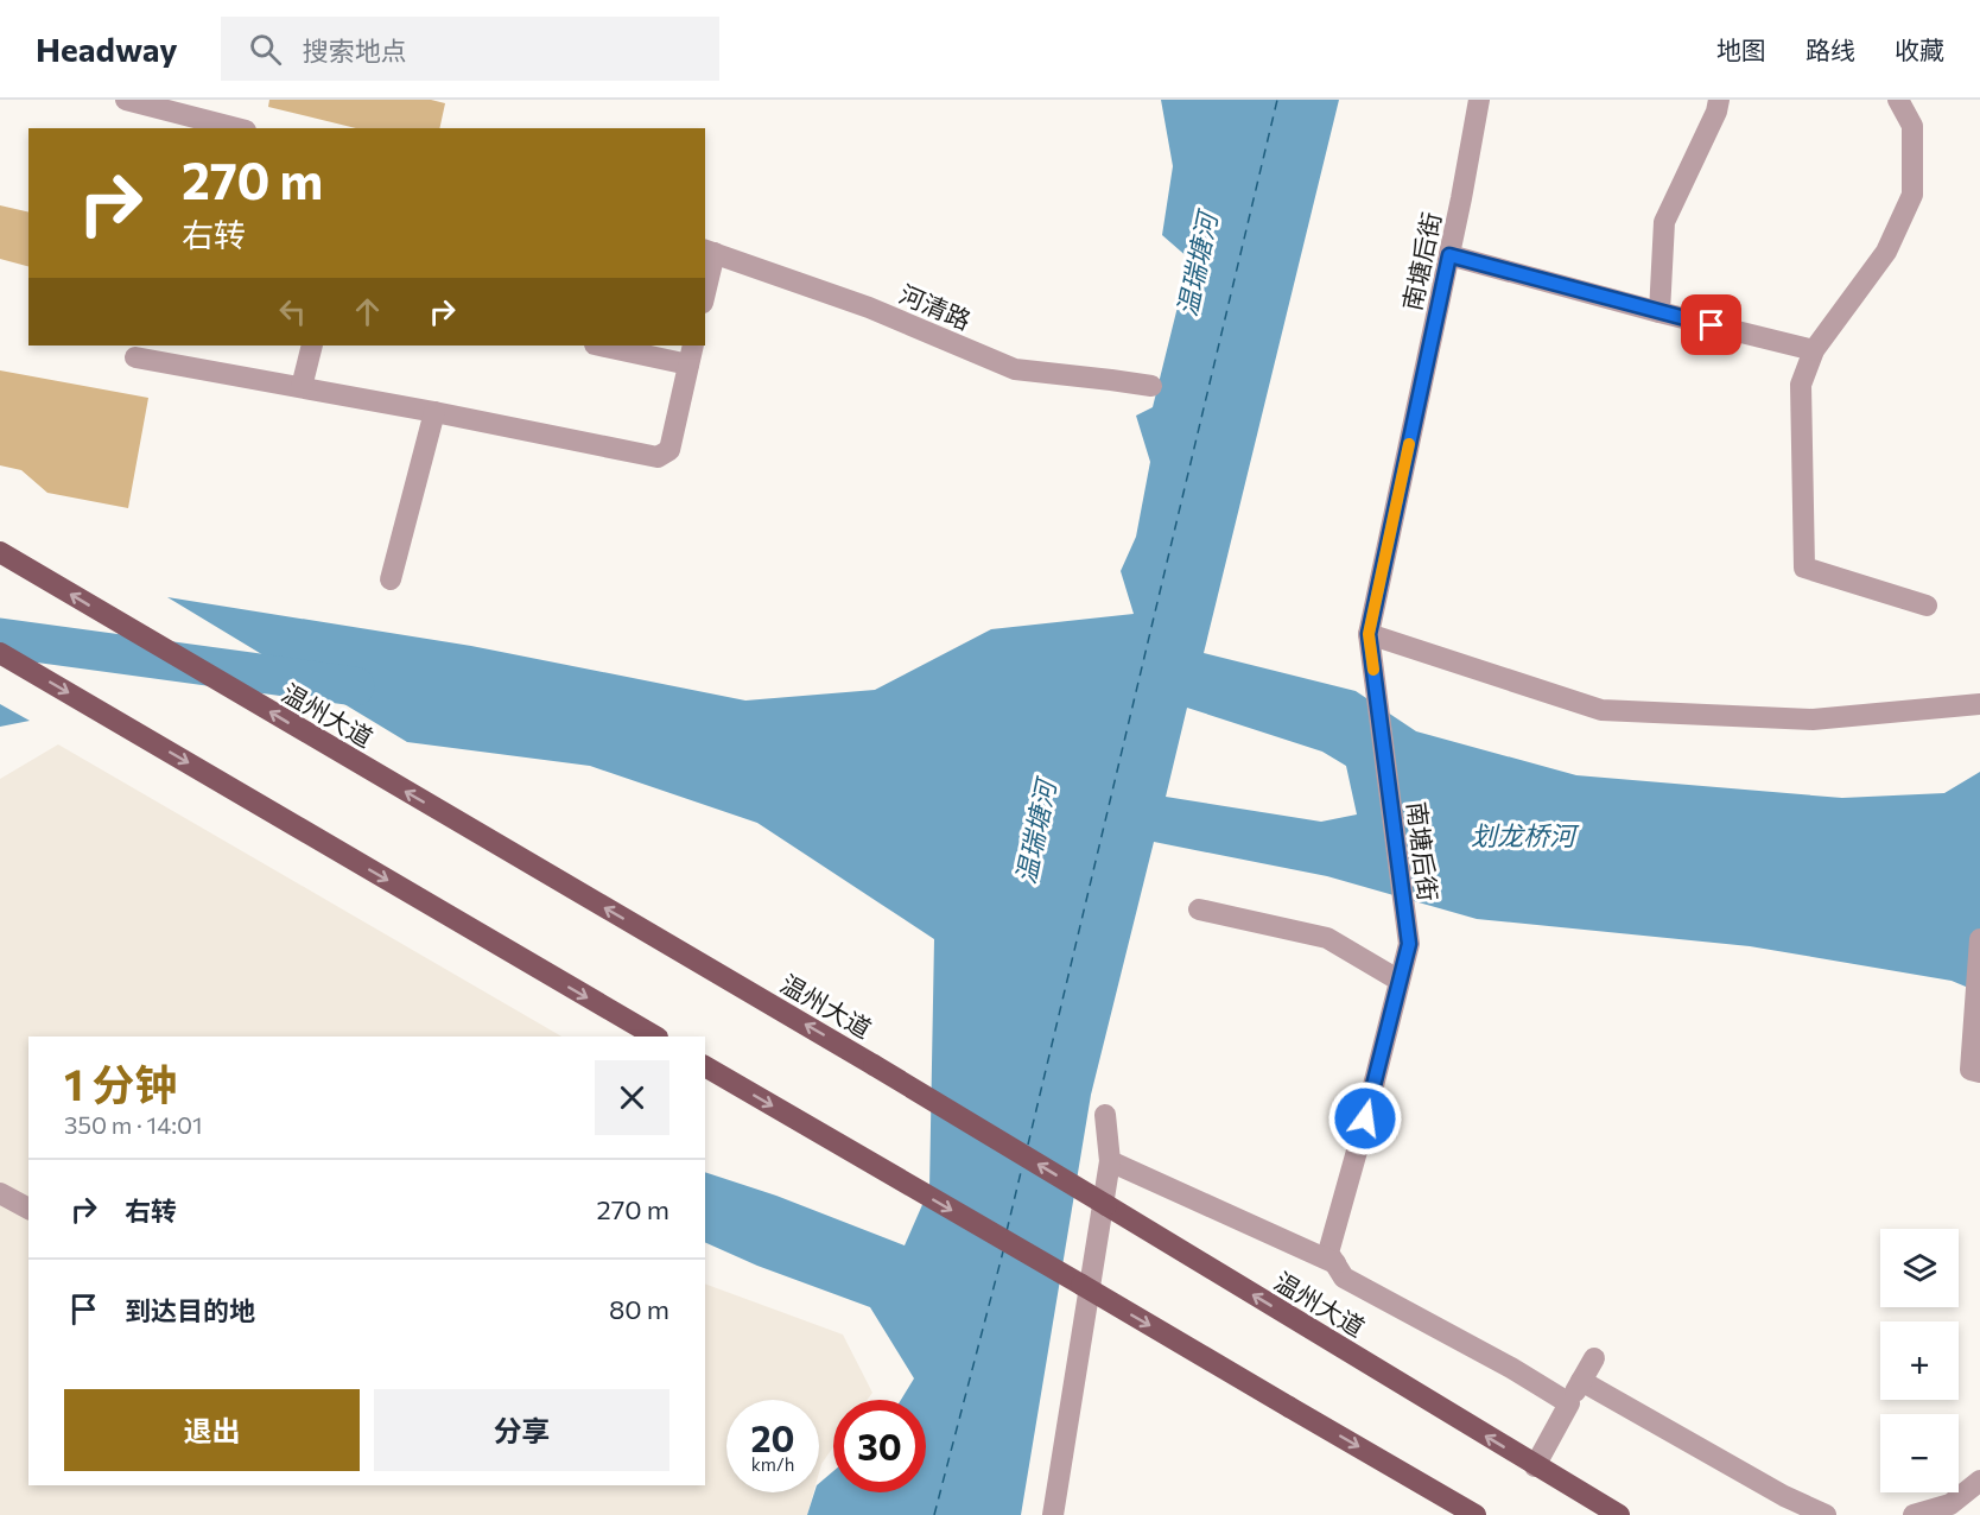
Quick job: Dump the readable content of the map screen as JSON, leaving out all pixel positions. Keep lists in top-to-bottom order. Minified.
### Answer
{"streets":{"main road":["温州大道"],"street":["南塘后街","河清路"]},"water":["温瑞塘河","划龙桥河"],"page":{"header":"Headway","search":"搜索地点","nav":["地图","路线","收藏"],"turn":["270 m","右转"],"heading":["1 分钟","350 m · 14:01"],"list":[{"name":"右转","value":"270 m"},{"name":"到达目的地","value":"80 m"}],"map_buttons":["+","−"],"buttons":["退出","分享"],"speed":"20 km/h","limit":"30"}}
